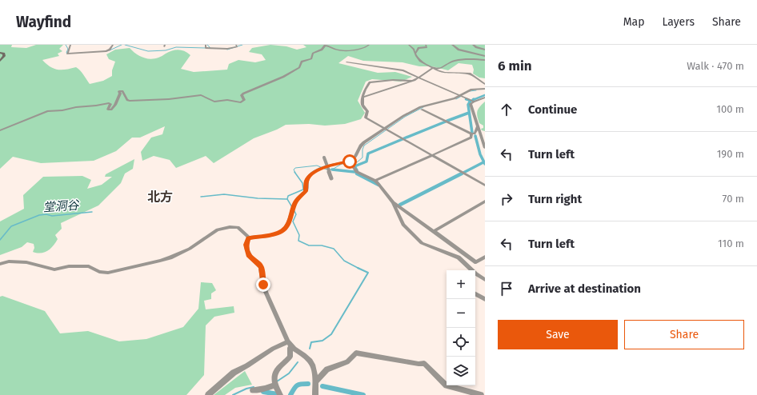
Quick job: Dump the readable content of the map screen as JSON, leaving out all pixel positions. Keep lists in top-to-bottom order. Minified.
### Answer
{"districts":["北方"],"water":["堂洞谷"],"page":{"header":"Wayfind","nav":["Map","Layers","Share"],"heading":["6 min","Walk · 470 m"],"list":[["Continue","100 m"],["Turn left","190 m"],["Turn right","70 m"],["Turn left","110 m"],"Arrive at destination"],"map_buttons":["+","−"],"buttons":["Save","Share"]}}
